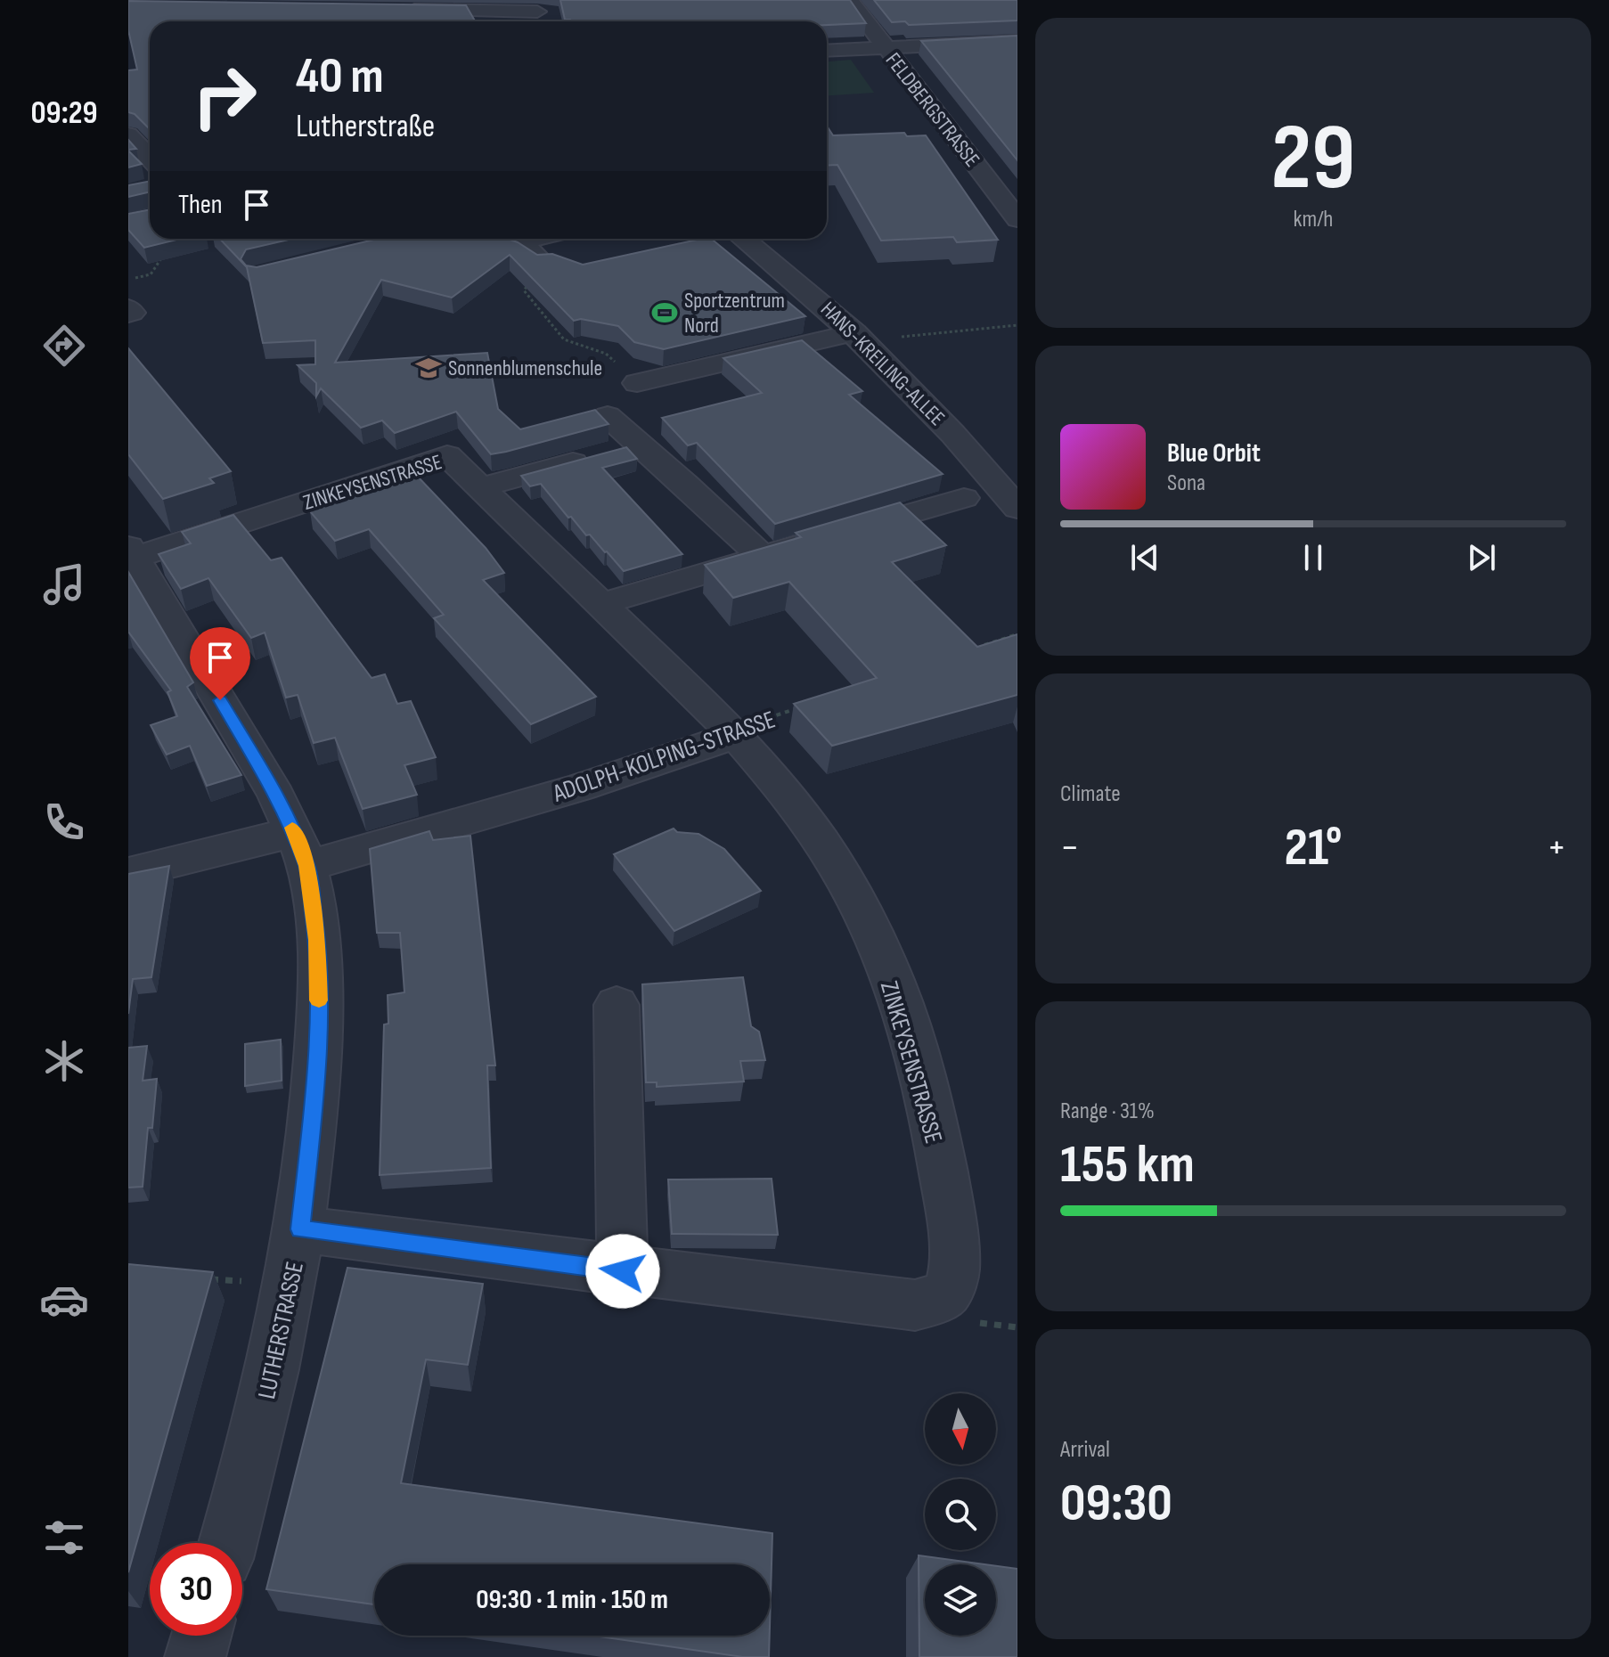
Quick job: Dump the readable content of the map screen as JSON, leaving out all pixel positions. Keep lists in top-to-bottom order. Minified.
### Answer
{"streets":{"street":["FELDBERGSTRASSE","HANS-KREILING-ALLEE","ZINKEYSENSTRASSE","ADOLPH-KOLPING-STRASSE","LUTHERSTRASSE"]},"crossings":[["ZINKEYSENSTRASSE","ADOLPH-KOLPING-STRASSE"],["ZINKEYSENSTRASSE","LUTHERSTRASSE"],["ADOLPH-KOLPING-STRASSE","LUTHERSTRASSE"]],"places":{"sports":["Sportzentrum Nord"],"school or university":["Sonnenblumenschule"]},"north":"bottom","page":{"tabs":"09:29","tile":[["29","km/h"],"Climate",["Range · 31%","155 km"],["Arrival","09:30"]],"turn":["40 m","Lutherstraße"],"then":"Then","song":["Blue Orbit","Sona"],"heat":["−","21°","+"],"limit":"30","trip":"09:30 · 1 min · 150 m"}}
